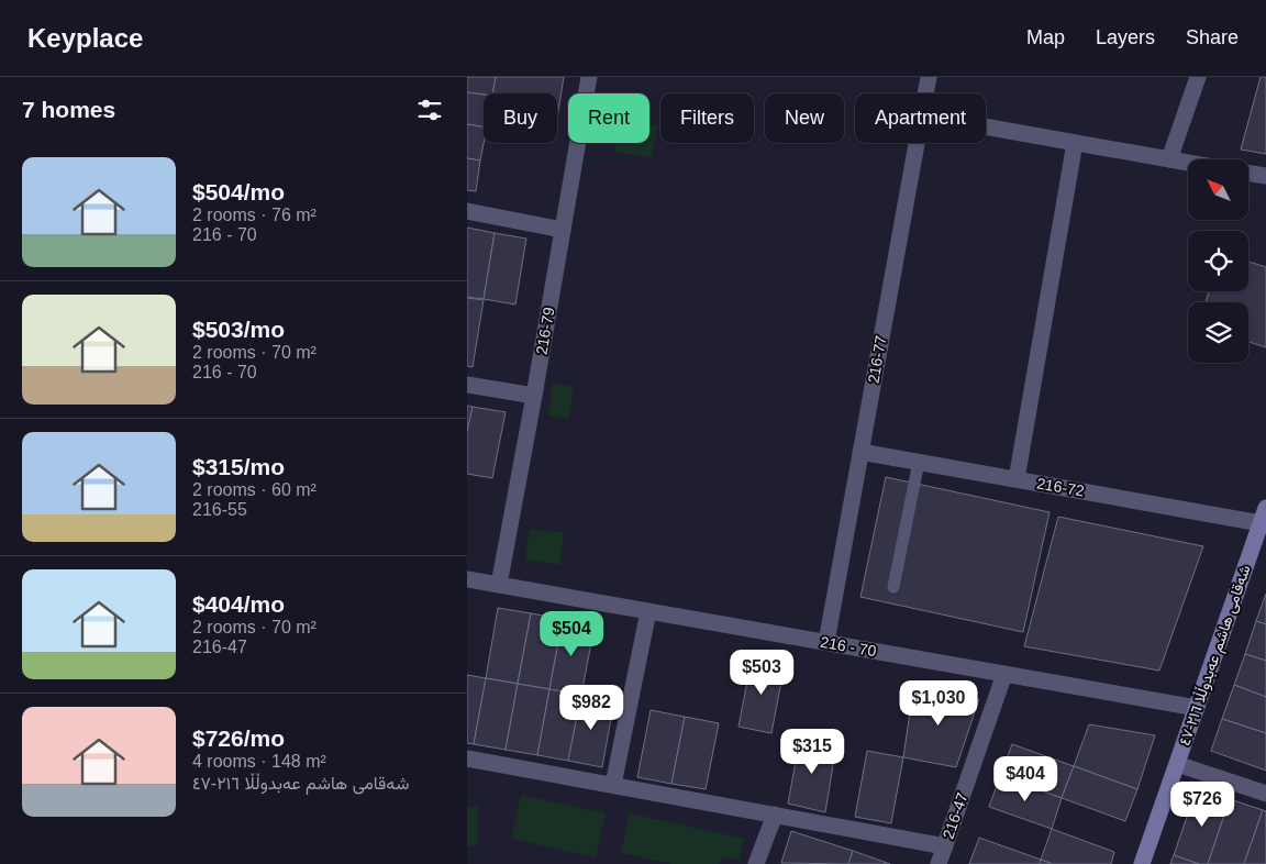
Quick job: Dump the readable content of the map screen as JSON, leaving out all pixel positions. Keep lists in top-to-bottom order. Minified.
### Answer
{"streets":{"street":["216-79","216-77","216-72","216 - 70","شەقامی هاشم عەبدوڵڵا ٢١٦-٤٧","216-47"]},"crossings":[["216-79","216 - 70"],["216-77","216-72"],["216-77","216 - 70"],["216-72","شەقامی هاشم عەبدوڵڵا ٢١٦-٤٧"],["216 - 70","شەقامی هاشم عەبدوڵڵا ٢١٦-٤٧"],["216 - 70","216-47"]],"north":"top left","page":{"header":"Keyplace","nav":["Map","Layers","Share"],"heading":"7 homes","chip":["Buy","Rent","Filters","New","Apartment"],"list":[{"name":"$504/mo","note":"2 rooms · 76 m² · 216 - 70"},{"name":"$503/mo","note":"2 rooms · 70 m² · 216 - 70"},{"name":"$315/mo","note":"2 rooms · 60 m² · 216-55"},{"name":"$404/mo","note":"2 rooms · 70 m² · 216-47"},{"name":"$726/mo","note":"4 rooms · 148 m² · شەقامی هاشم عەبدوڵڵا ٢١٦-٤٧"}],"price":["$504","$503","$1,030","$982","$315","$404","$726"]}}
